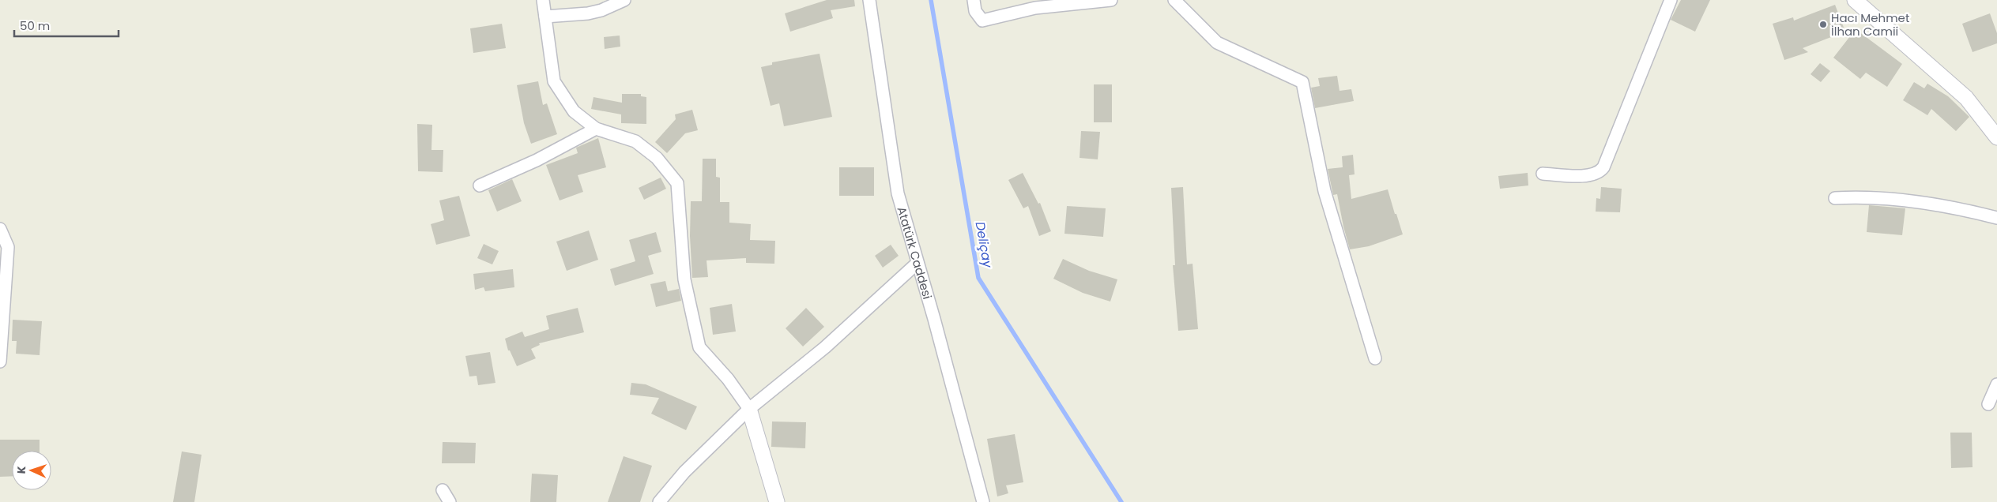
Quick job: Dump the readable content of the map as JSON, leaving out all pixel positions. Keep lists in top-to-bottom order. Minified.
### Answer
{"streets":{"street":["Atatürk Caddesi"]},"water":["Deliçay"],"places":["Hacı Mehmet İlhan Camii"],"scale_bar":"50 m","north":"left"}
